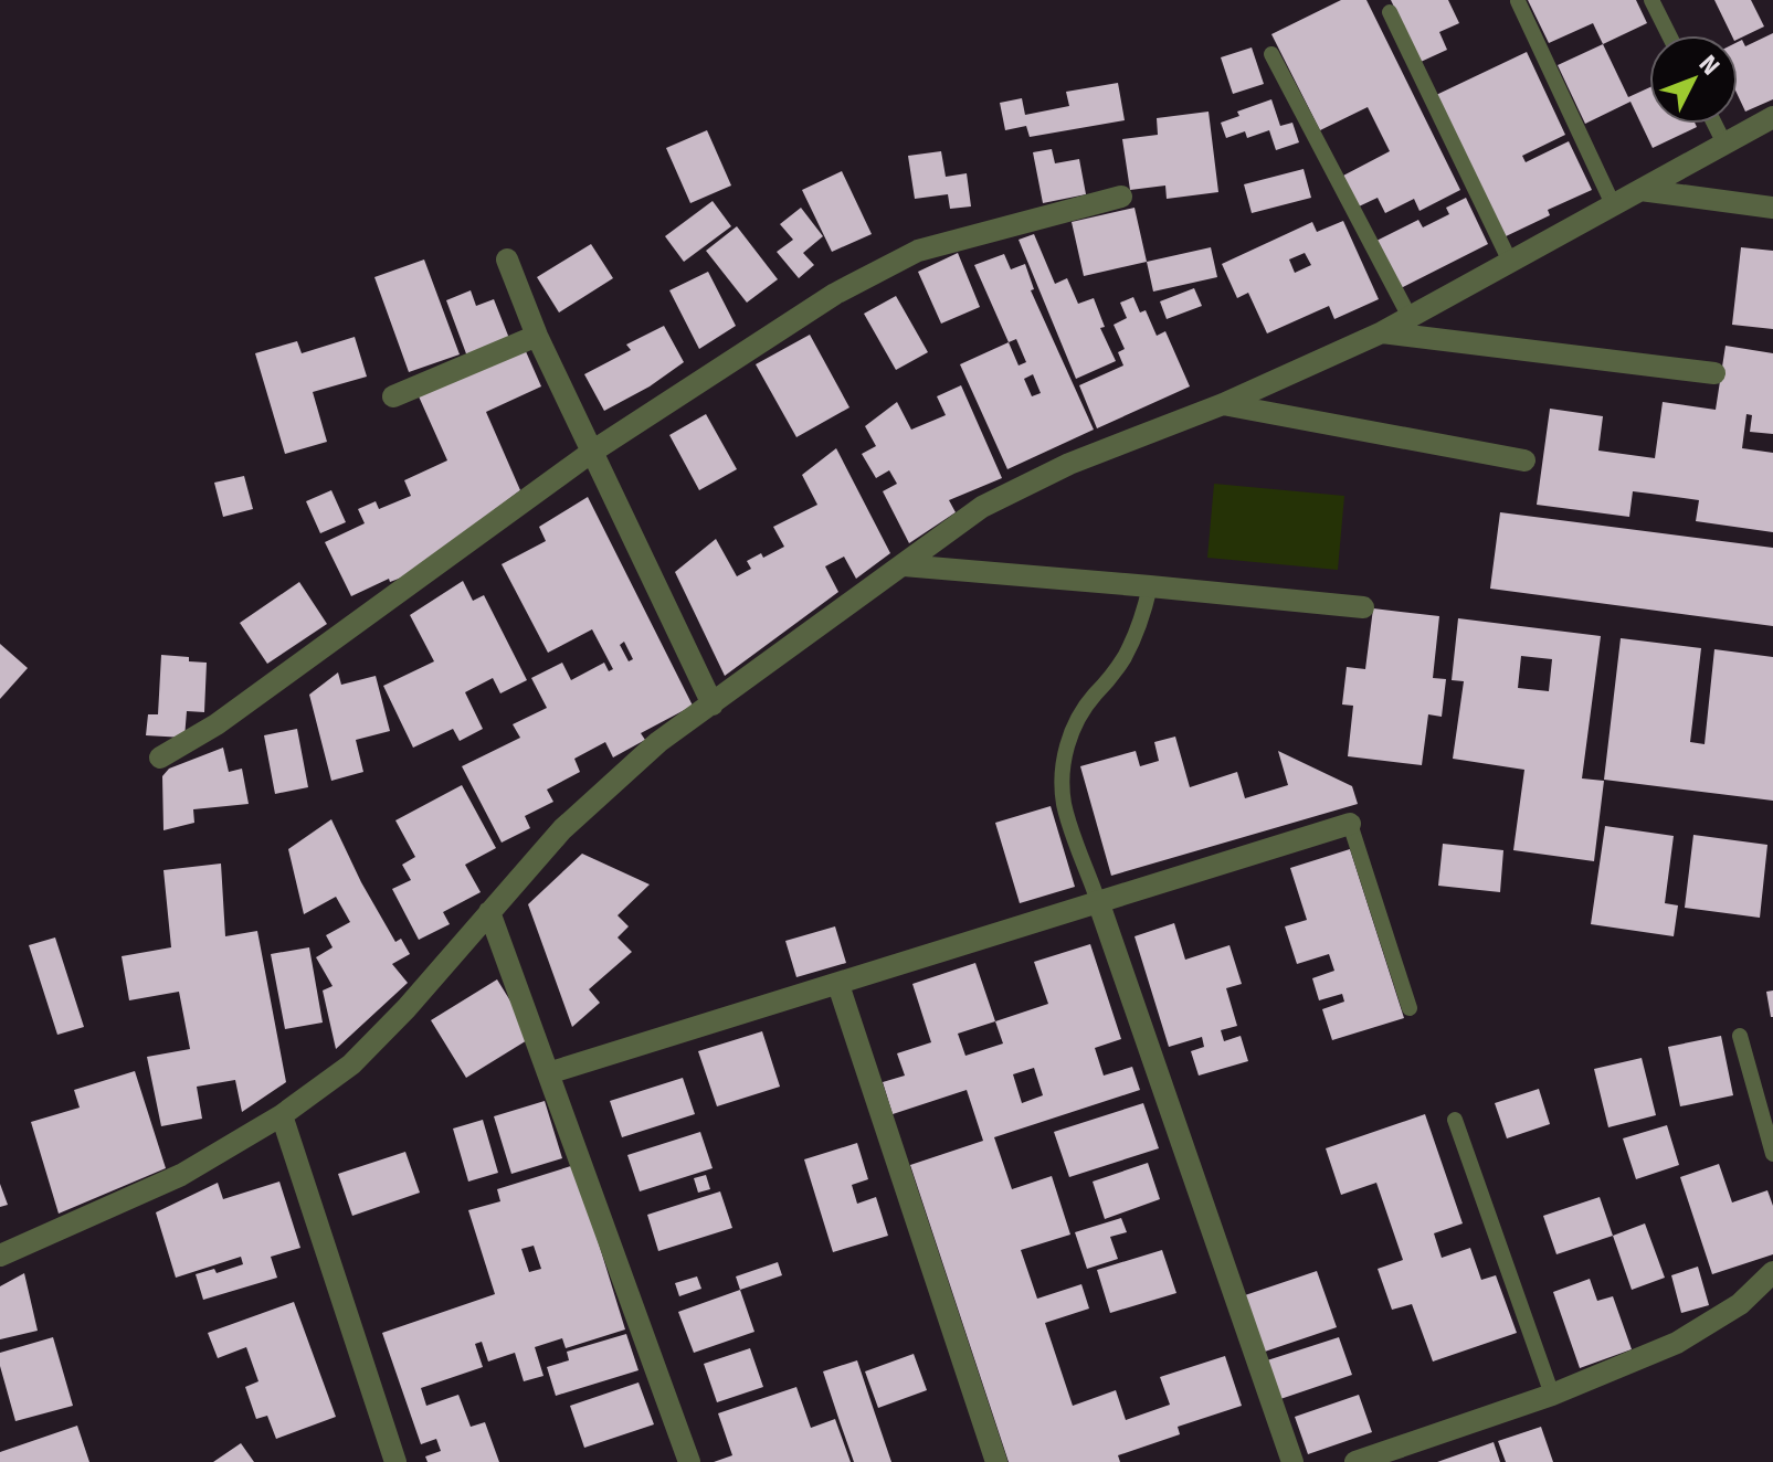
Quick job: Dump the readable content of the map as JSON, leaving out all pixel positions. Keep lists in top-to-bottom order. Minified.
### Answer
{"north":"top right"}
